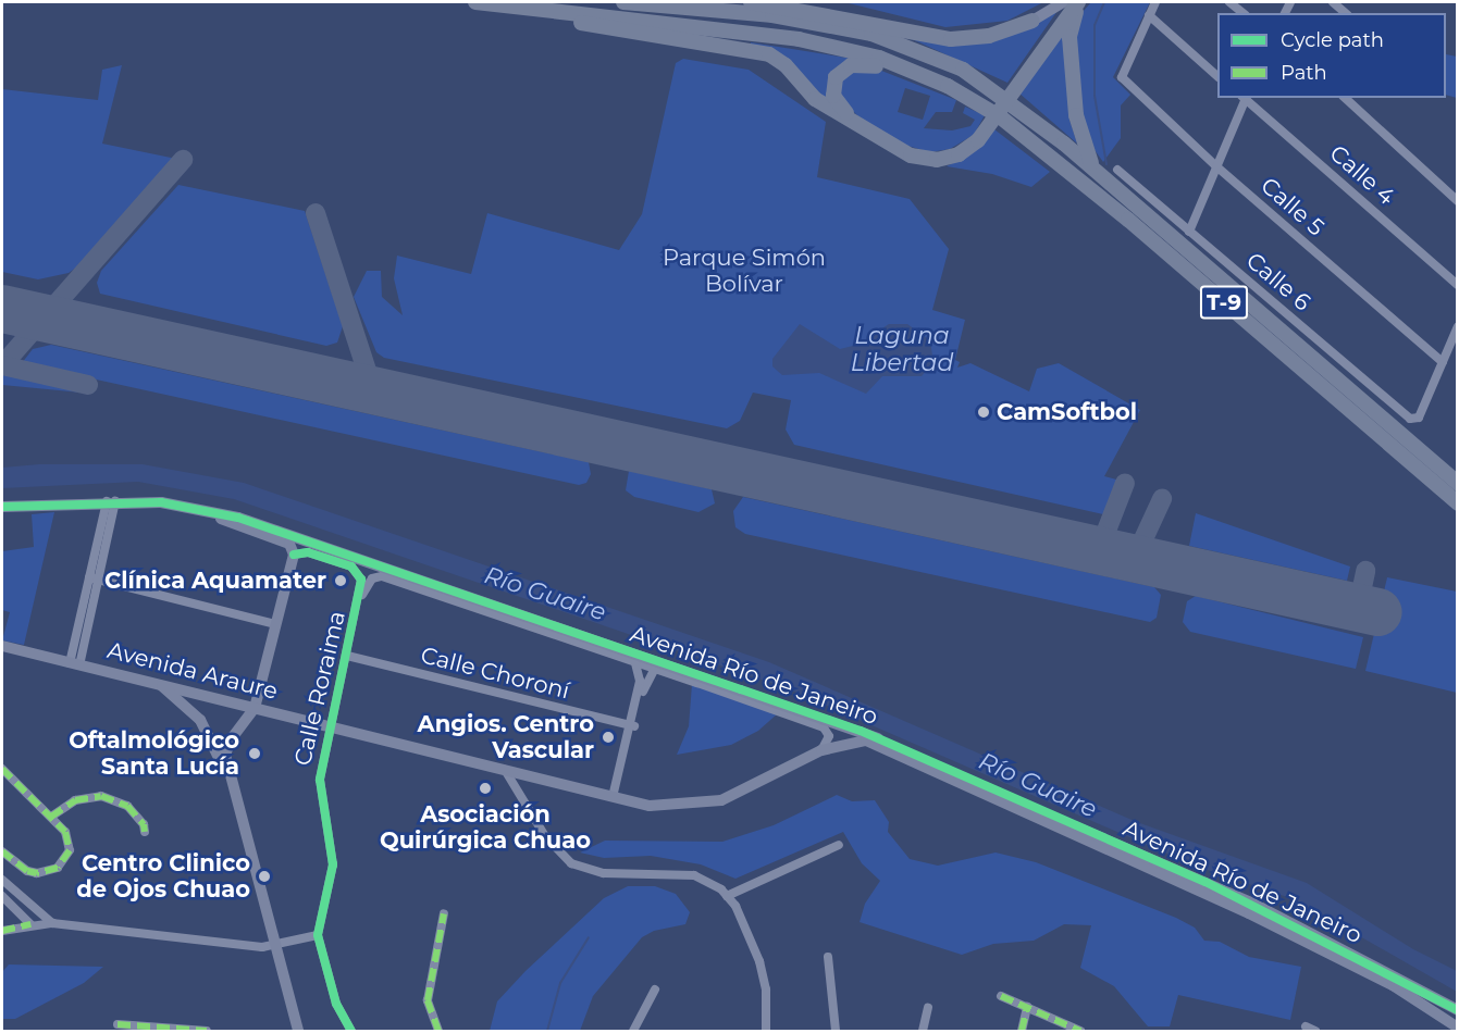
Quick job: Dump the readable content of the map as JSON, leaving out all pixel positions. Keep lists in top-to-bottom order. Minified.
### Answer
{"streets":{"highway":["T-9"],"street":["Calle 4","Calle 5","Calle 6","Avenida Araure","Calle Choroní","Avenida Río de Janeiro","Calle Roraima"]},"crossings":[["Calle 5","Calle 6"],["Avenida Araure","Avenida Río de Janeiro"],["Avenida Araure","Calle Roraima"],["Calle Choroní","Calle Roraima"],["Avenida Río de Janeiro","Calle Roraima"]],"water":["Laguna Libertad","Río Guaire"],"parks":["Parque Simón Bolívar"],"places":["CamSoftbol","Clínica Aquamater","Angios. Centro Vascular","Oftalmológico Santa Lucía","Asociación Quirúrgica Chuao","Centro Clinico de Ojos Chuao"],"legend":["Cycle path","Path"]}
